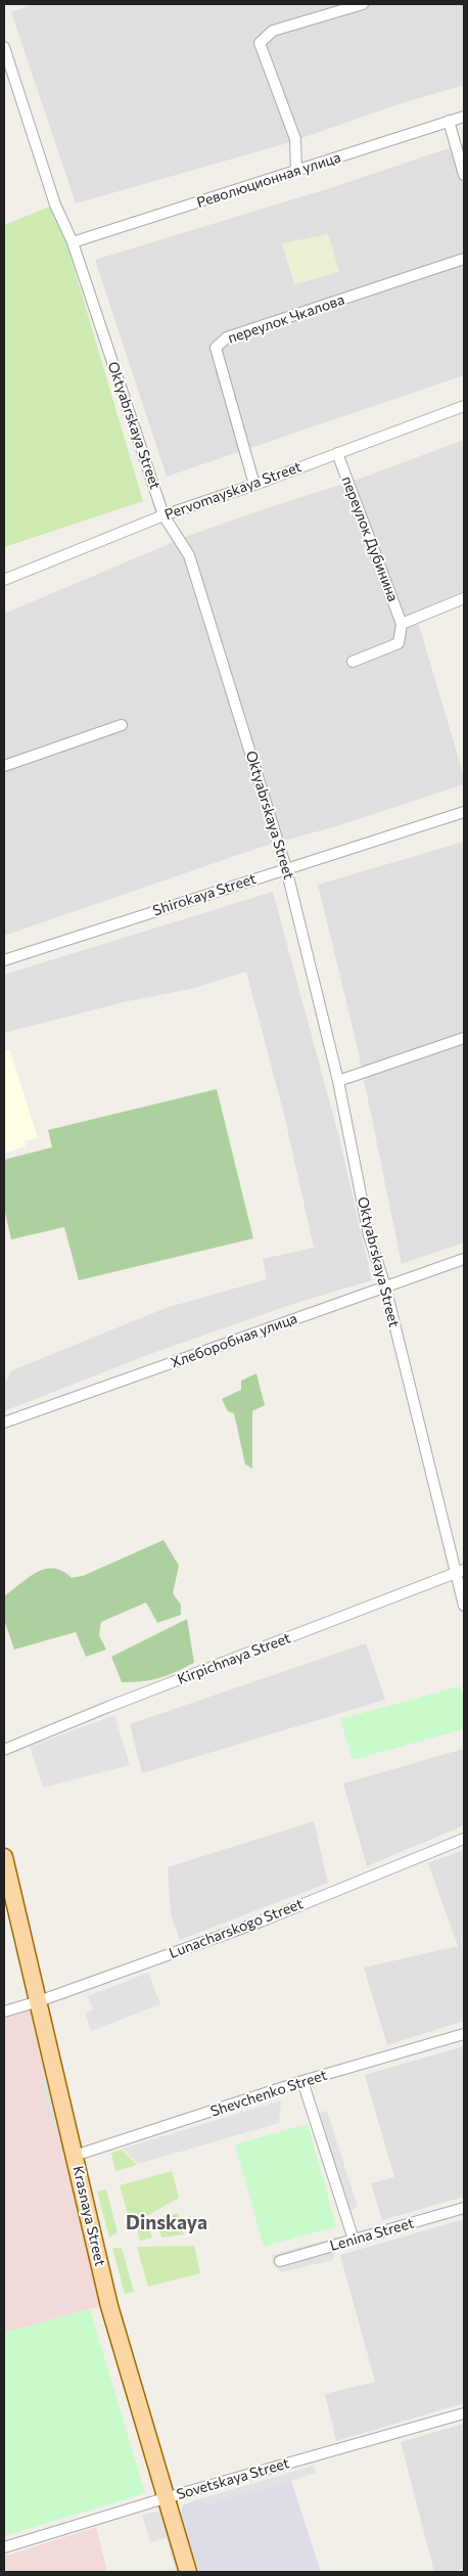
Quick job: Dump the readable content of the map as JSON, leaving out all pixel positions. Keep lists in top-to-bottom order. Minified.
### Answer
{"streets":{"main road":["Krasnaya Street"],"street":["Революционная улица","переулок Чкалова","Oktyabrskaya Street","Pervomayskaya Street","переулок Дубинина","Shirokaya Street","Хлеборобная улица","Kirpichnaya Street","Lunacharskogo Street","Shevchenko Street","Lenina Street","Sovetskaya Street"]},"crossings":[["Революционная улица","Oktyabrskaya Street"],["переулок Чкалова","Pervomayskaya Street"],["Oktyabrskaya Street","Pervomayskaya Street"],["Oktyabrskaya Street","Shirokaya Street"],["Oktyabrskaya Street","Хлеборобная улица"],["Oktyabrskaya Street","Kirpichnaya Street"],["Pervomayskaya Street","переулок Дубинина"],["Lunacharskogo Street","Krasnaya Street"],["Shevchenko Street","Krasnaya Street"],["Krasnaya Street","Sovetskaya Street"]],"districts":["Dinskaya"]}
